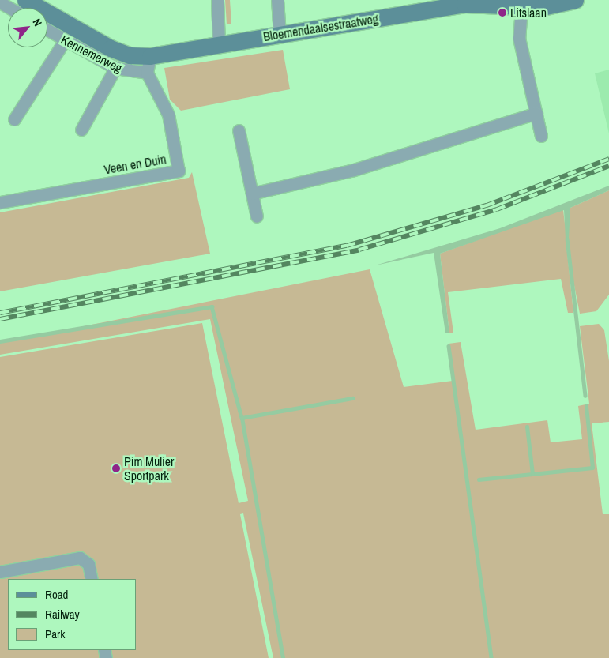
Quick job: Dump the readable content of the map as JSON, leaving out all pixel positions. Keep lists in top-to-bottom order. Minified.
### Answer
{"streets":{"street":["Bloemendaalsestraatweg","Kennemerweg","Veen en Duin"]},"crossings":[["Bloemendaalsestraatweg","Kennemerweg"],["Kennemerweg","Veen en Duin"]],"places":["Litslaan","Pim Mulier Sportpark"],"legend":["Road","Railway","Park"],"north":"top right"}
